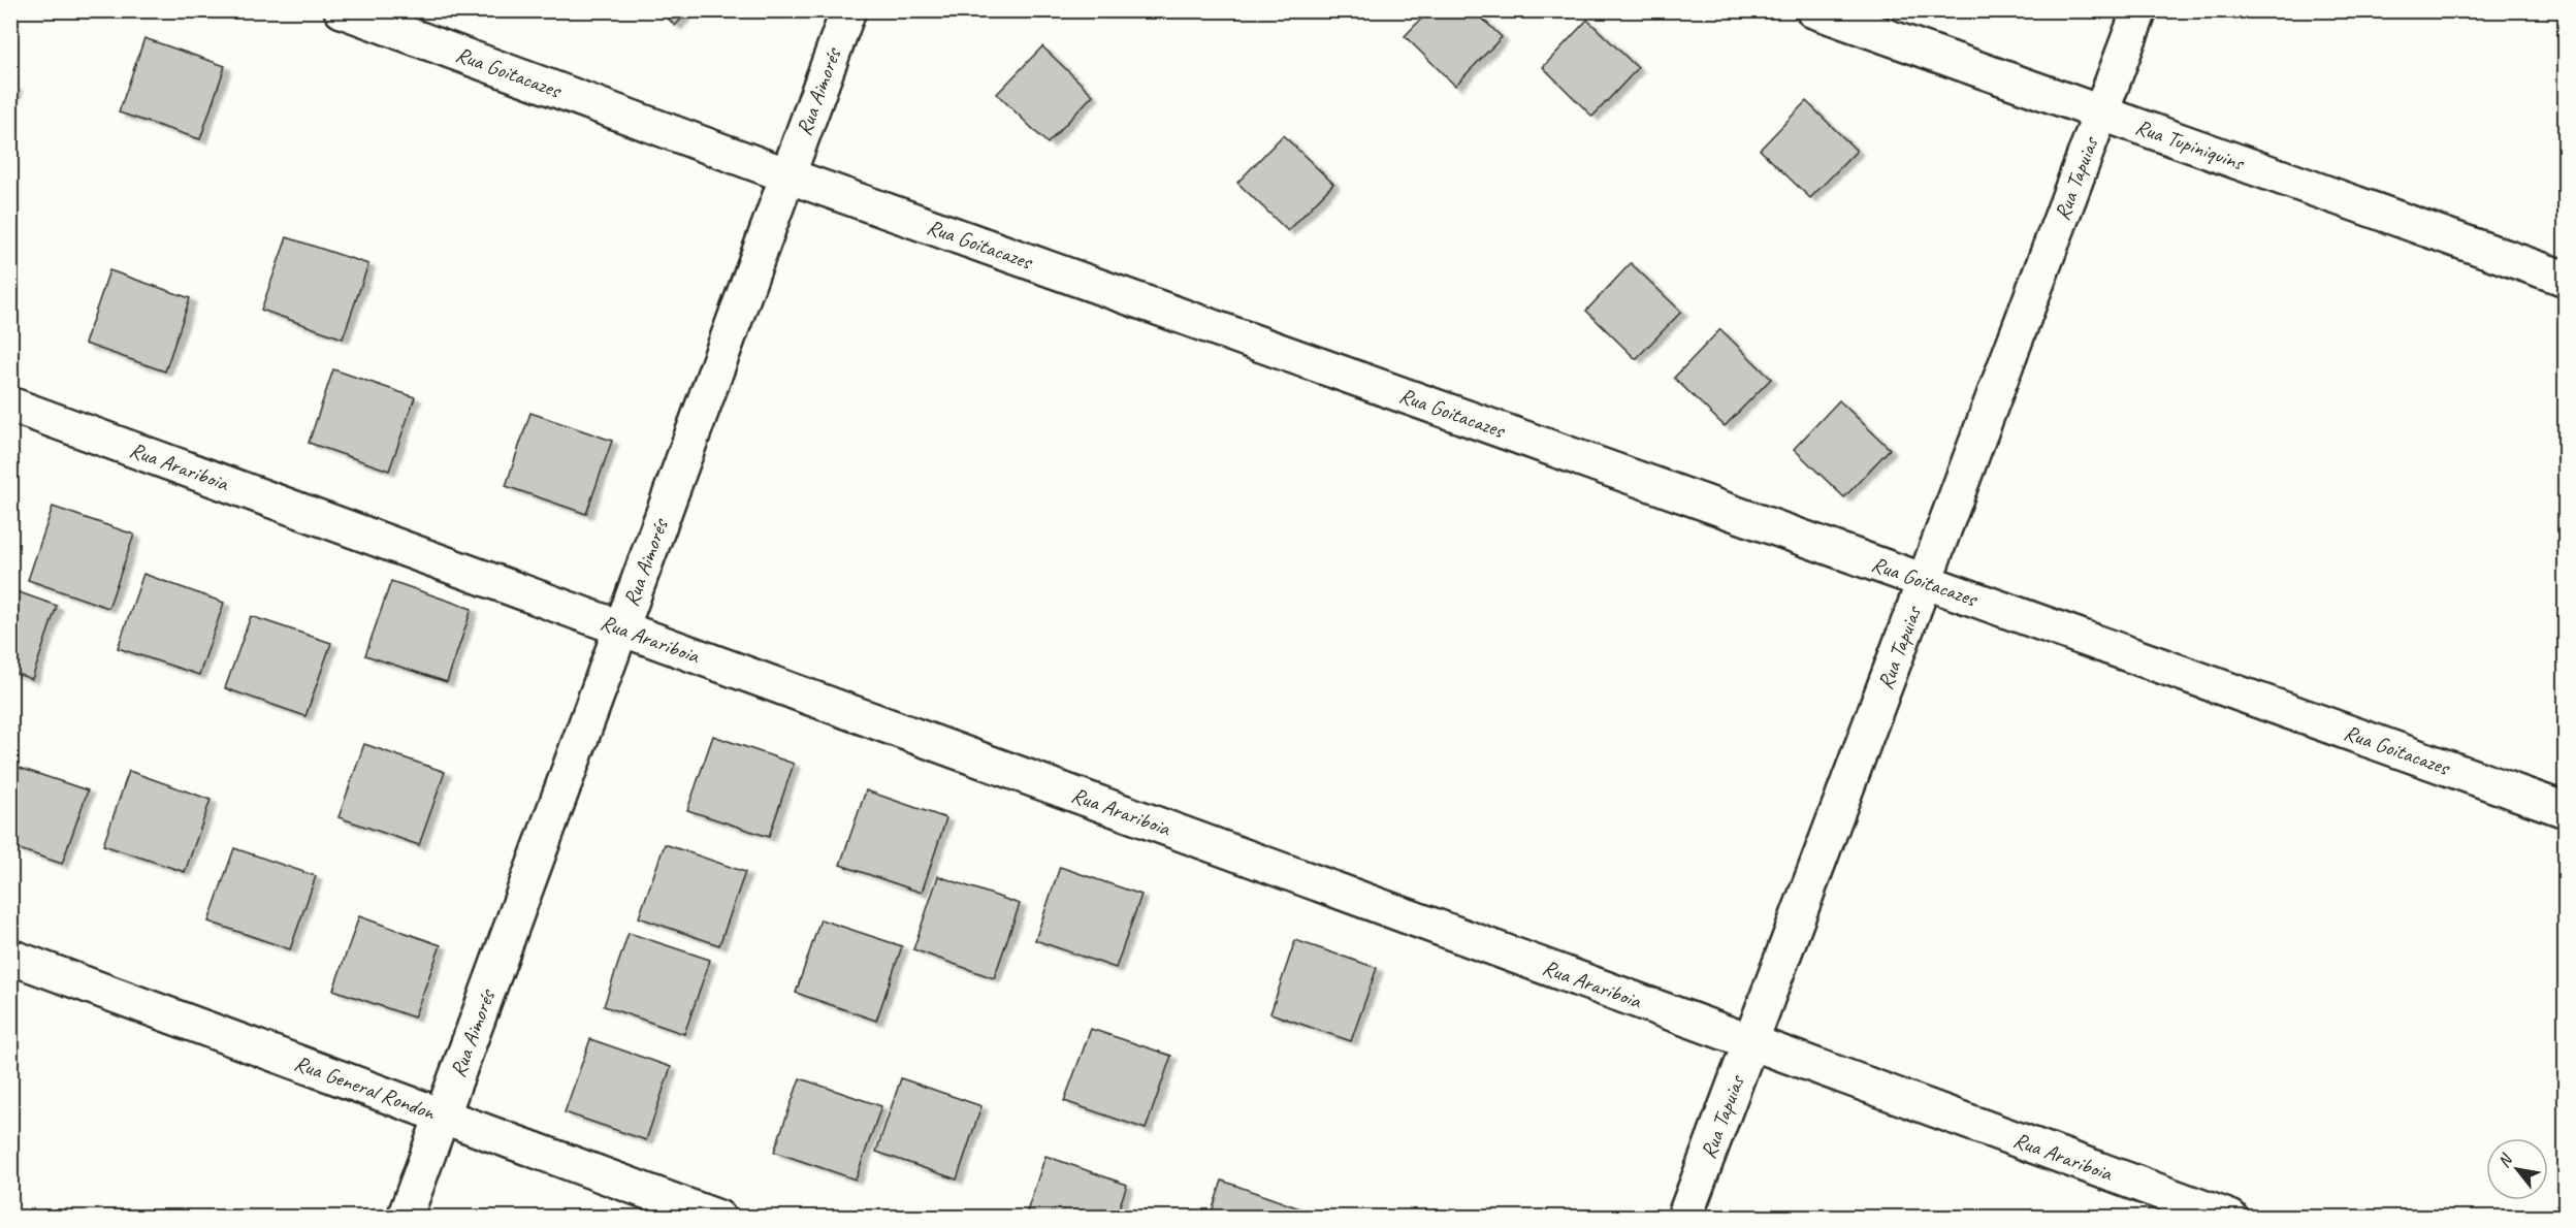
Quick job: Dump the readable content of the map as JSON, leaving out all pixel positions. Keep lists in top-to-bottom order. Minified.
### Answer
{"streets":{"street":["Rua Goitacazes","Rua Aimorés","Rua Tupiniquins","Rua Tapuias","Rua Arariboia","Rua General Rondon"]},"crossings":[["Rua Goitacazes","Rua Aimorés"],["Rua Goitacazes","Rua Tapuias"],["Rua Aimorés","Rua Arariboia"],["Rua Aimorés","Rua General Rondon"],["Rua Tupiniquins","Rua Tapuias"],["Rua Tapuias","Rua Arariboia"]],"north":"top left"}
